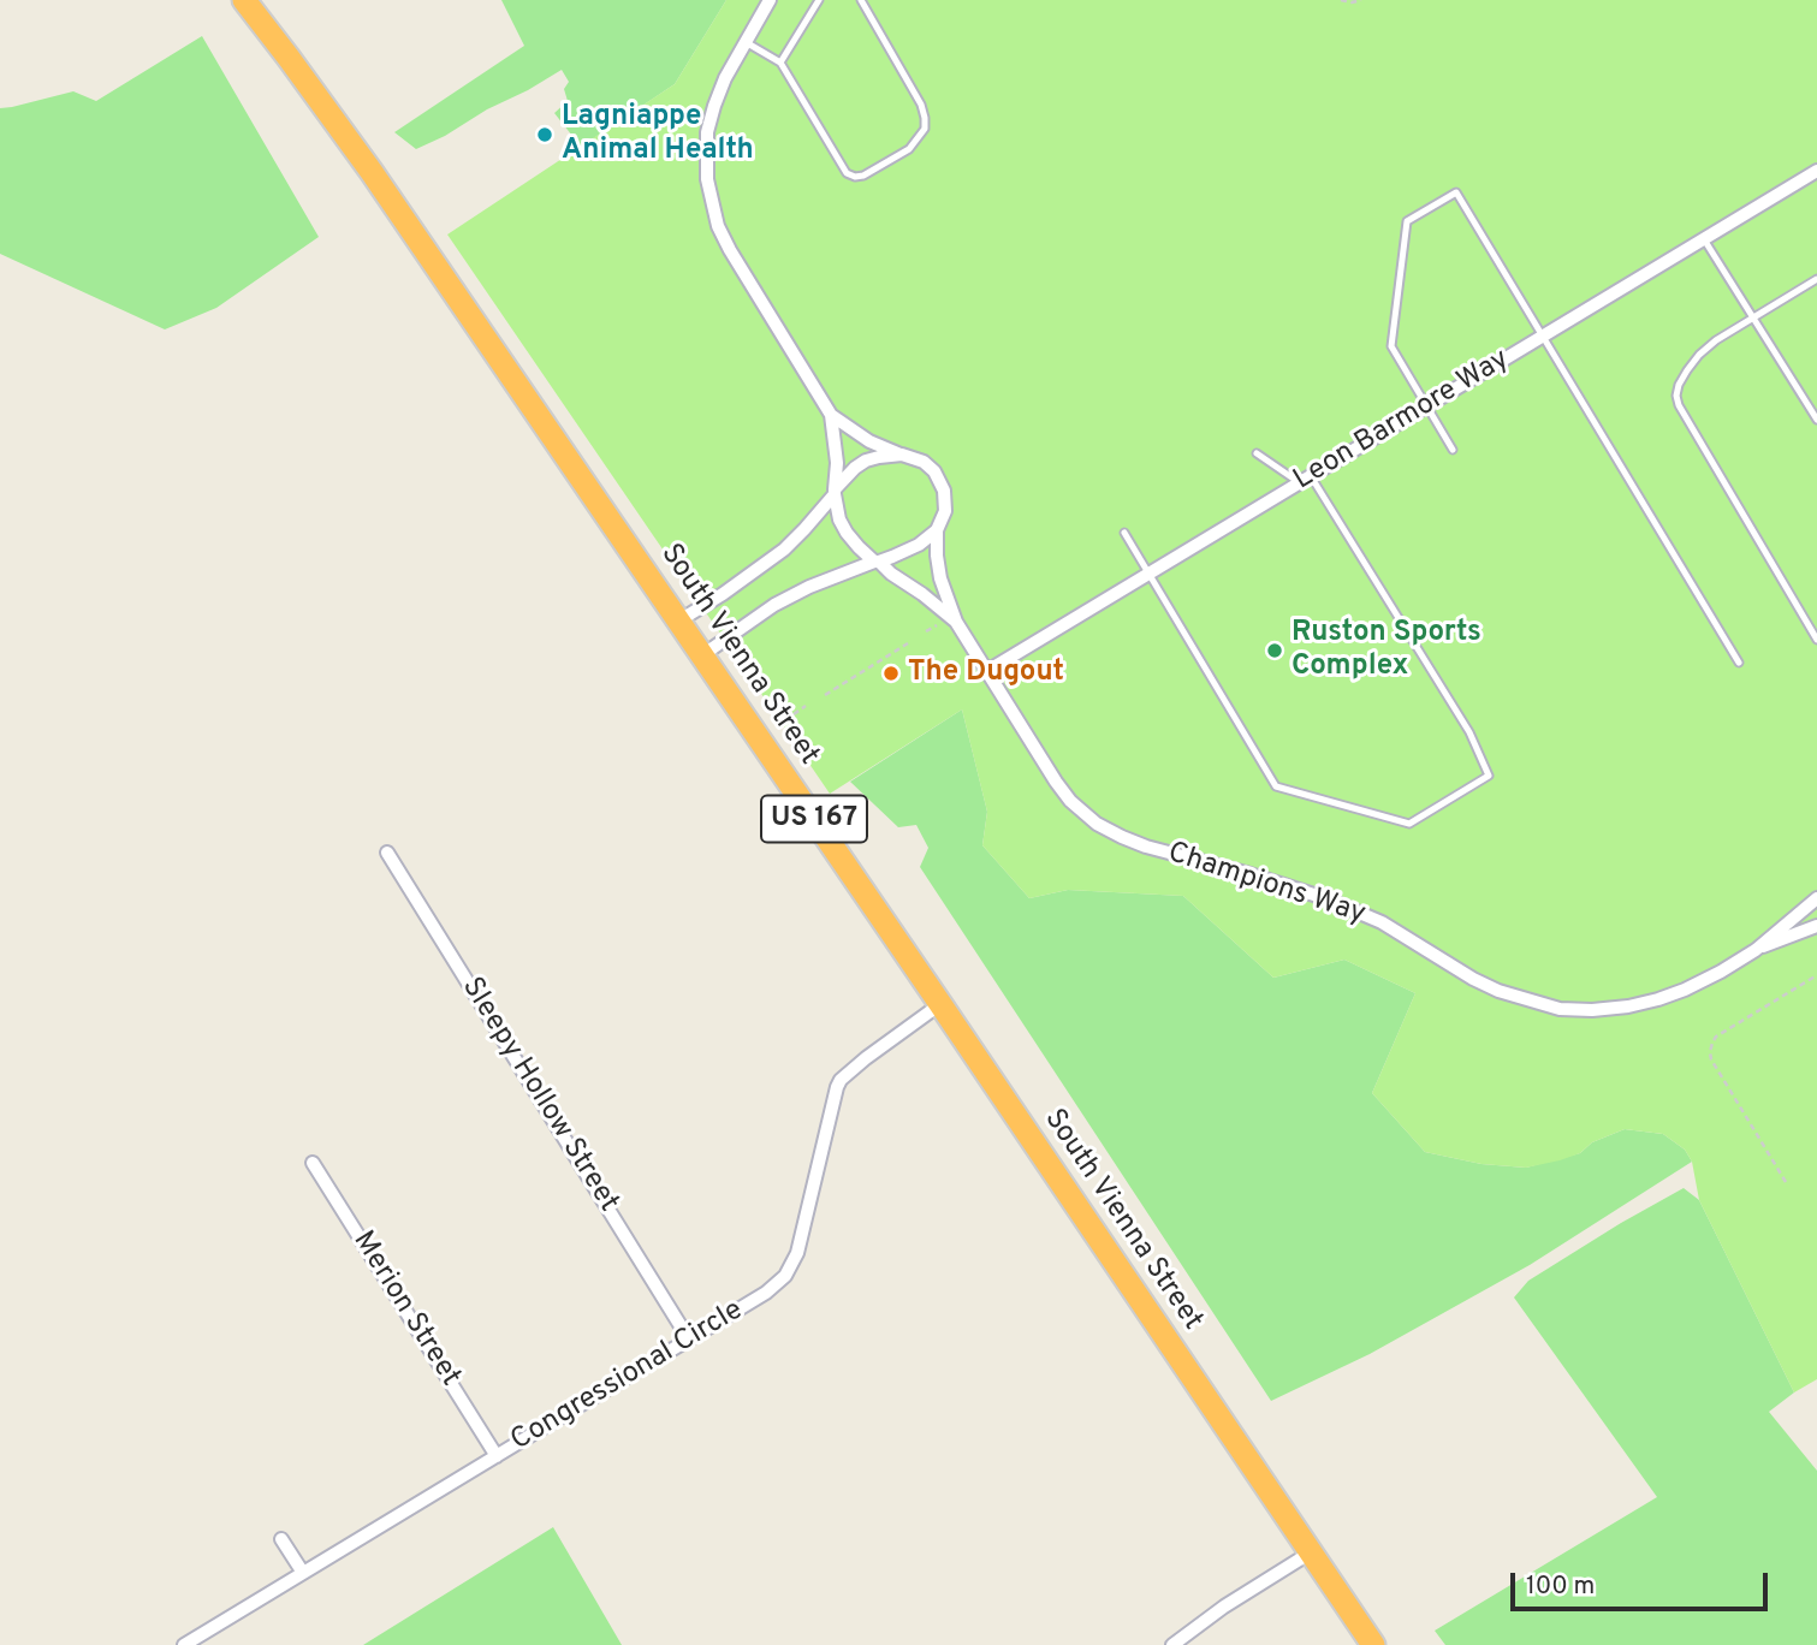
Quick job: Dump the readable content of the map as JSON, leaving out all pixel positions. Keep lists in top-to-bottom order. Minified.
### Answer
{"streets":{"highway":["South Vienna Street","US 167"],"street":["Leon Barmore Way","Champions Way","Sleepy Hollow Street","Merion Street","Congressional Circle"]},"crossings":[["Leon Barmore Way","Champions Way"],["South Vienna Street","Congressional Circle"],["Sleepy Hollow Street","Congressional Circle"],["Merion Street","Congressional Circle"]],"places":["Lagniappe Animal Health","Ruston Sports Complex","The Dugout"],"scale_bar":"100 m"}
